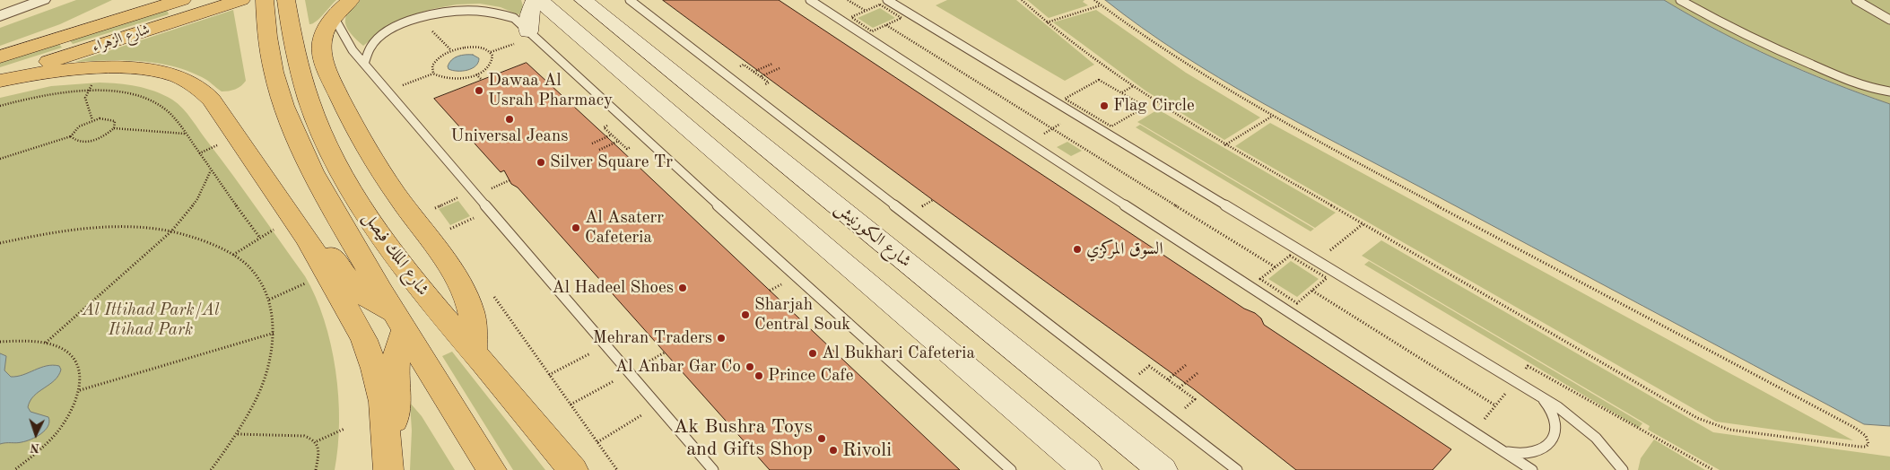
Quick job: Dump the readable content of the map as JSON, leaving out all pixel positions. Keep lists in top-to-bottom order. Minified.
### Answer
{"streets":{"main road":["شارع الزهراء","شارع الكورنيش","شارع الملك فيصل"]},"parks":["Al Ittihad Park/Al Itihad Park"],"places":["Dawaa Al Usrah Pharmacy","Flag Circle","Universal Jeans","Silver Square Tr","Al Asaterr Cafeteria","السوق المركزي","Al Hadeel Shoes","Sharjah Central Souk","Mehran Traders","Al Bukhari Cafeteria","Al Anbar Gar Co","Prince Cafe","Ak Bushra Toys and Gifts Shop","Rivoli"],"north":"bottom"}
